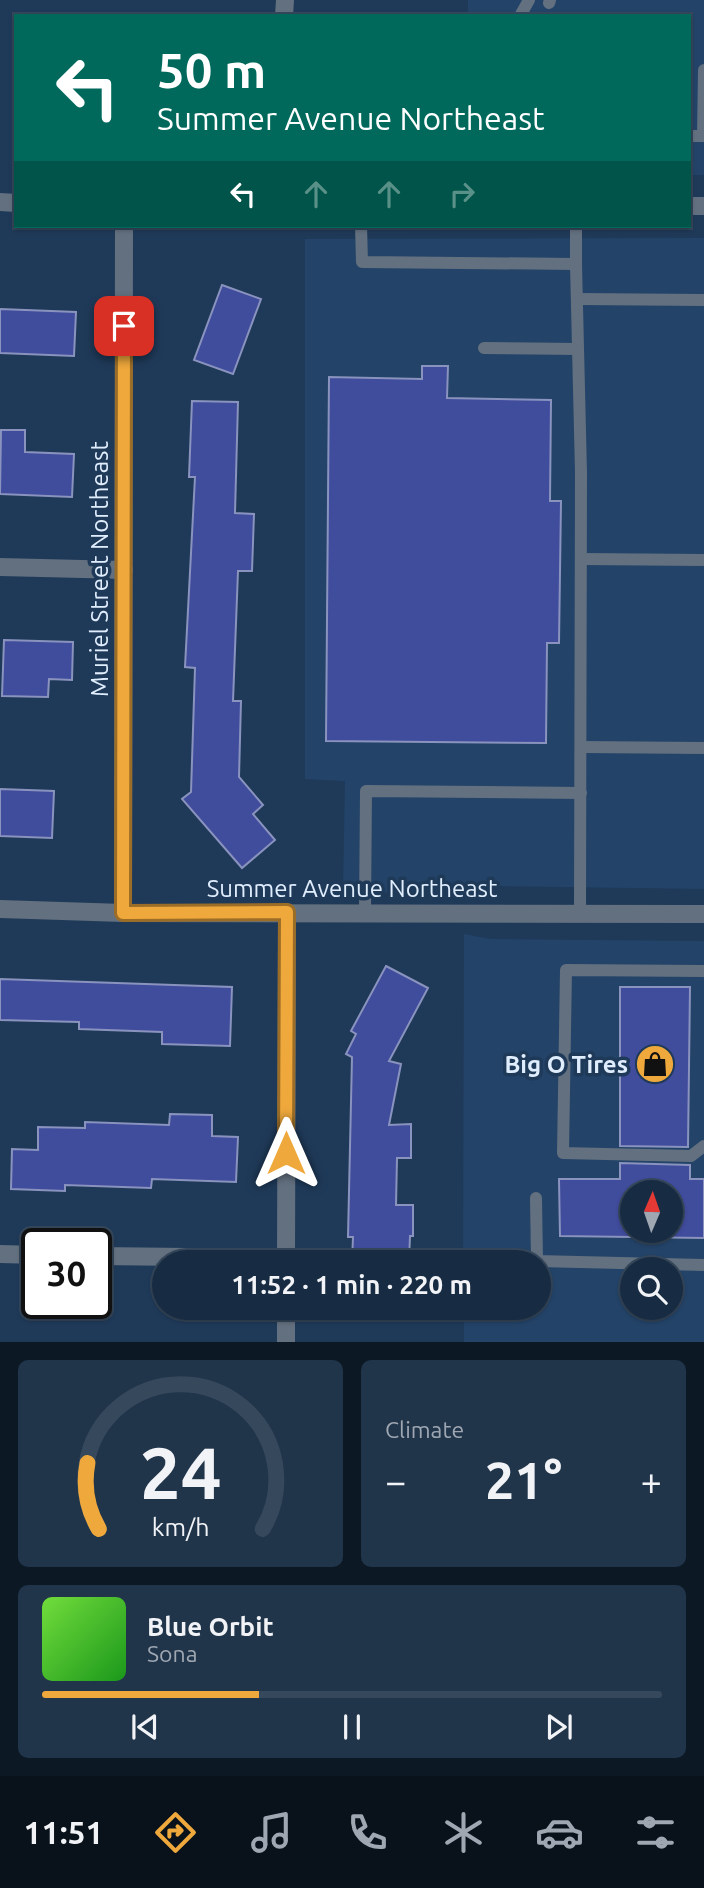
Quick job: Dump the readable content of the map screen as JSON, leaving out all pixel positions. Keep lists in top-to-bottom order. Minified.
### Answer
{"streets":{"street":["Muriel Street Northeast","Summer Avenue Northeast"]},"crossings":[["Muriel Street Northeast","Summer Avenue Northeast"]],"places":{"shop":["Big O Tires"]},"north":"top","page":{"turn":["50 m","Summer Avenue Northeast"],"limit":"30","trip":"11:52 · 1 min · 220 m","tile":"Climate","heat":["−","21°","+"],"song":["Blue Orbit","Sona"],"tabs":"11:51","gauge":["24","km/h"]}}
